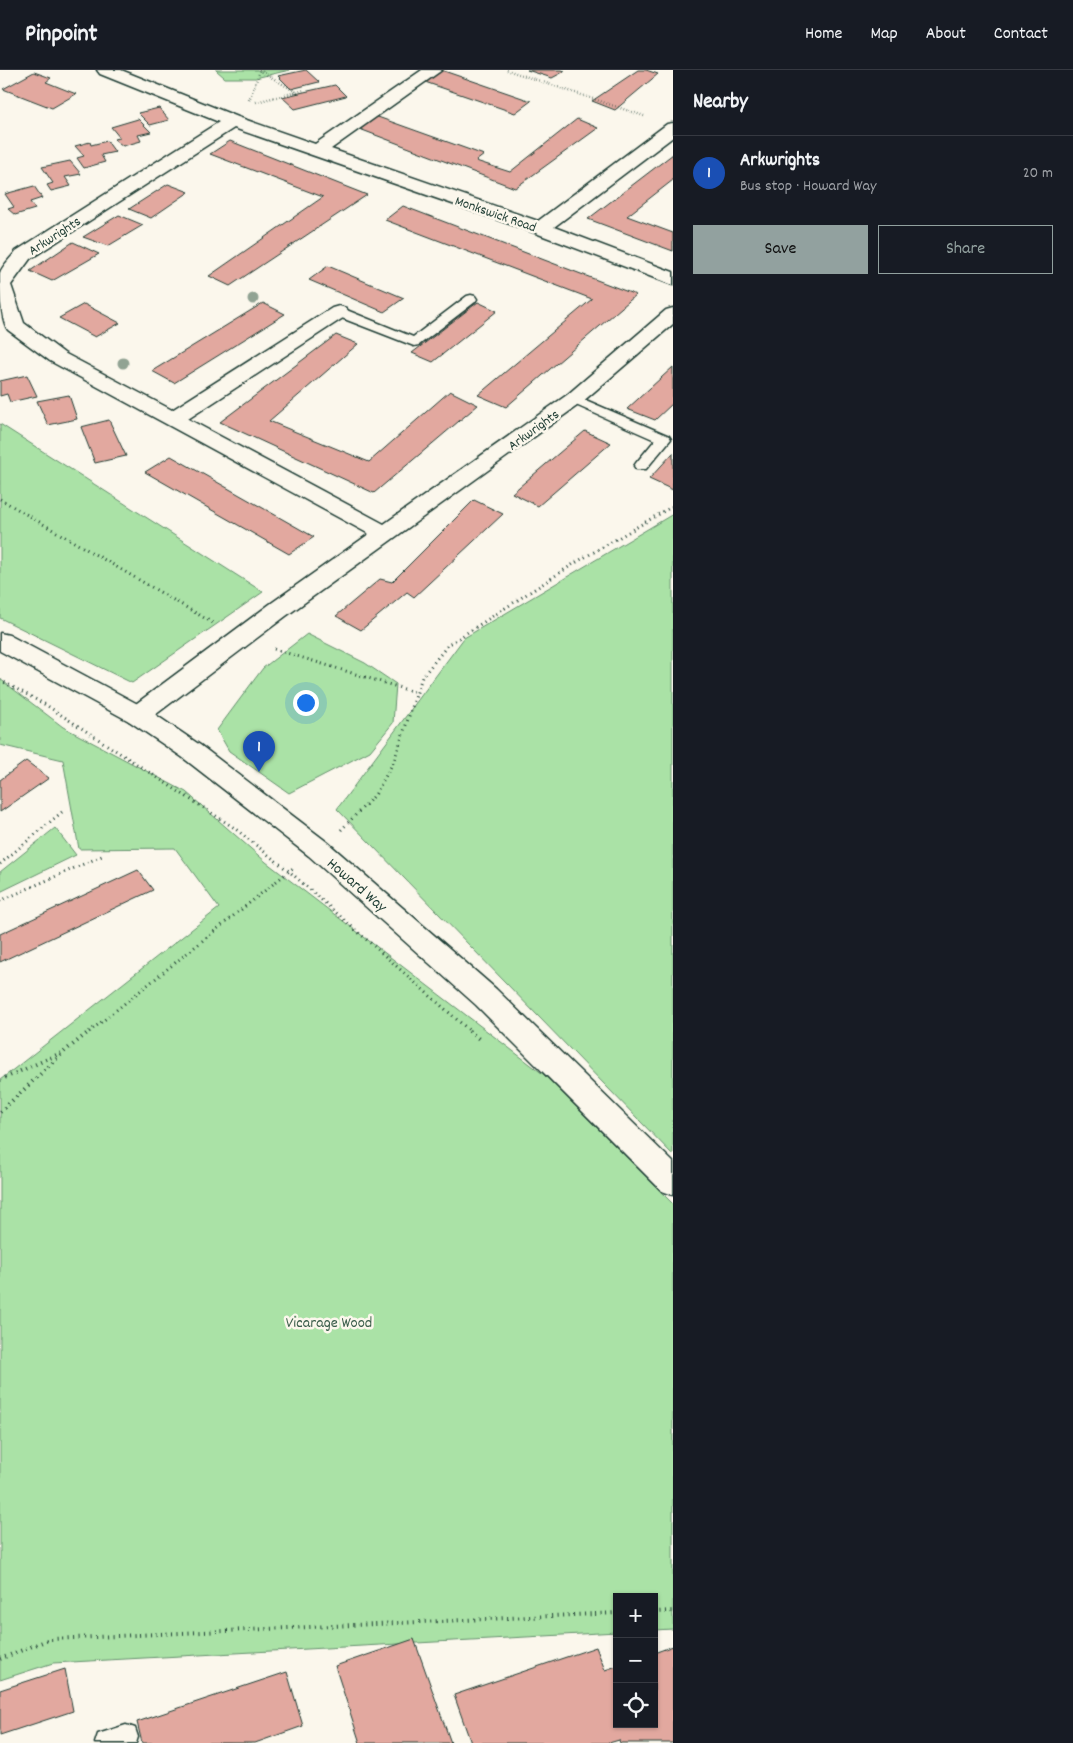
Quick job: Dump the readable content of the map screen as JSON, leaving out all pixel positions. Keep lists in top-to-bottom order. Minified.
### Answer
{"streets":{"street":["Monkswick Road","Arkwrights","Howard Way"]},"crossings":[["Monkswick Road","Arkwrights"],["Arkwrights","Howard Way"]],"parks":["Vicarage Wood"],"page":{"header":"Pinpoint","nav":["Home","Map","About","Contact"],"heading":"Nearby","list":[{"mark":"1","name":"Arkwrights","note":"Bus stop · Howard Way","value":"20 m"}],"buttons":["Save","Share"],"pins":"1","map_buttons":["+","−"]}}
